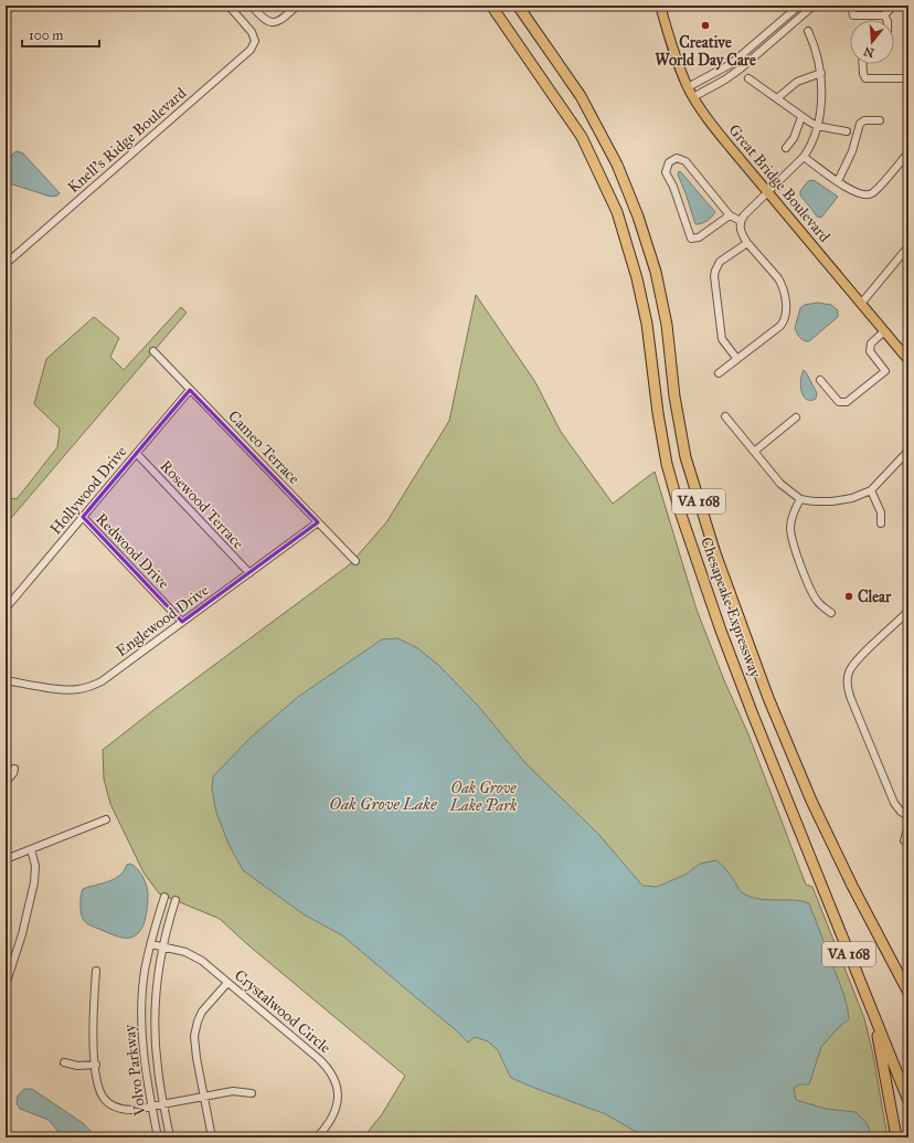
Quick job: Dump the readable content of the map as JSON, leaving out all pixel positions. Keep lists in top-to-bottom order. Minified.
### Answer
{"streets":{"highway":["VA 168","Chesapeake Expressway"],"main road":["Great Bridge Boulevard"],"street":["Knell's Ridge Boulevard","Cameo Terrace","Hollywood Drive","Rosewood Terrace","Redwood Drive","Englewood Drive","Crystalwood Circle","Volvo Parkway"]},"crossings":[["Cameo Terrace","Hollywood Drive"],["Cameo Terrace","Englewood Drive"],["Hollywood Drive","Rosewood Terrace"],["Hollywood Drive","Redwood Drive"],["VA 168","Chesapeake Expressway"],["Rosewood Terrace","Englewood Drive"],["Redwood Drive","Englewood Drive"],["Crystalwood Circle","Volvo Parkway"]],"water":["Oak Grove Lake"],"parks":["Oak Grove Lake Park"],"places":["Creative World Day Care","Clear"],"scale_bar":"100 m","north":"bottom"}
